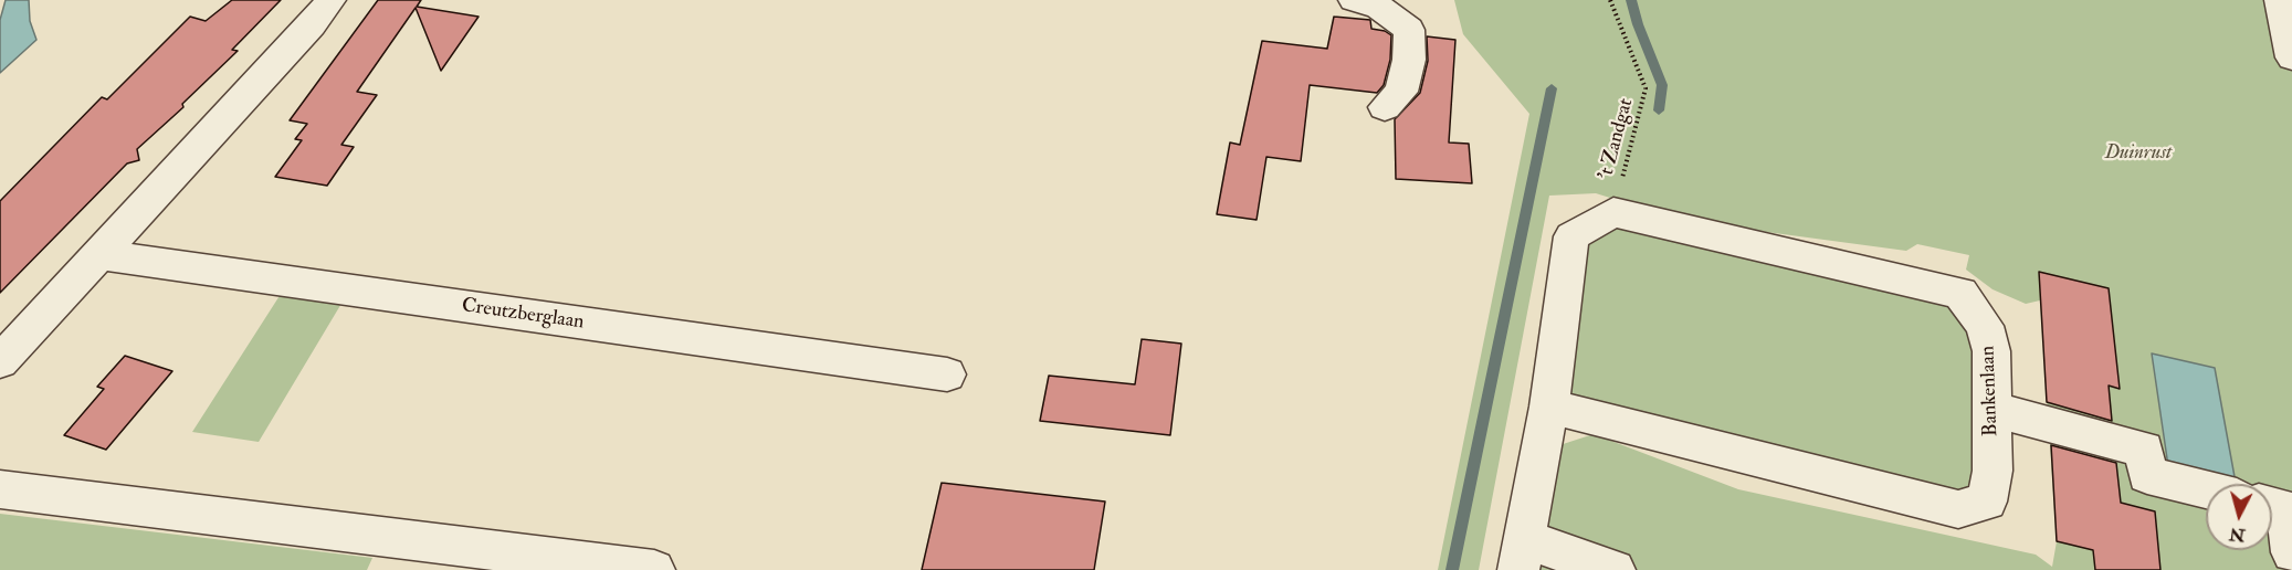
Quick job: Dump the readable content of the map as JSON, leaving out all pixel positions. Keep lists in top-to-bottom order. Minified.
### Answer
{"streets":{"street":["Creutzberglaan","Bankenlaan"],"path":["'t Zandgat"]},"crossings":[["'t Zandgat","Bankenlaan"]],"parks":["Duinrust"],"north":"bottom"}
